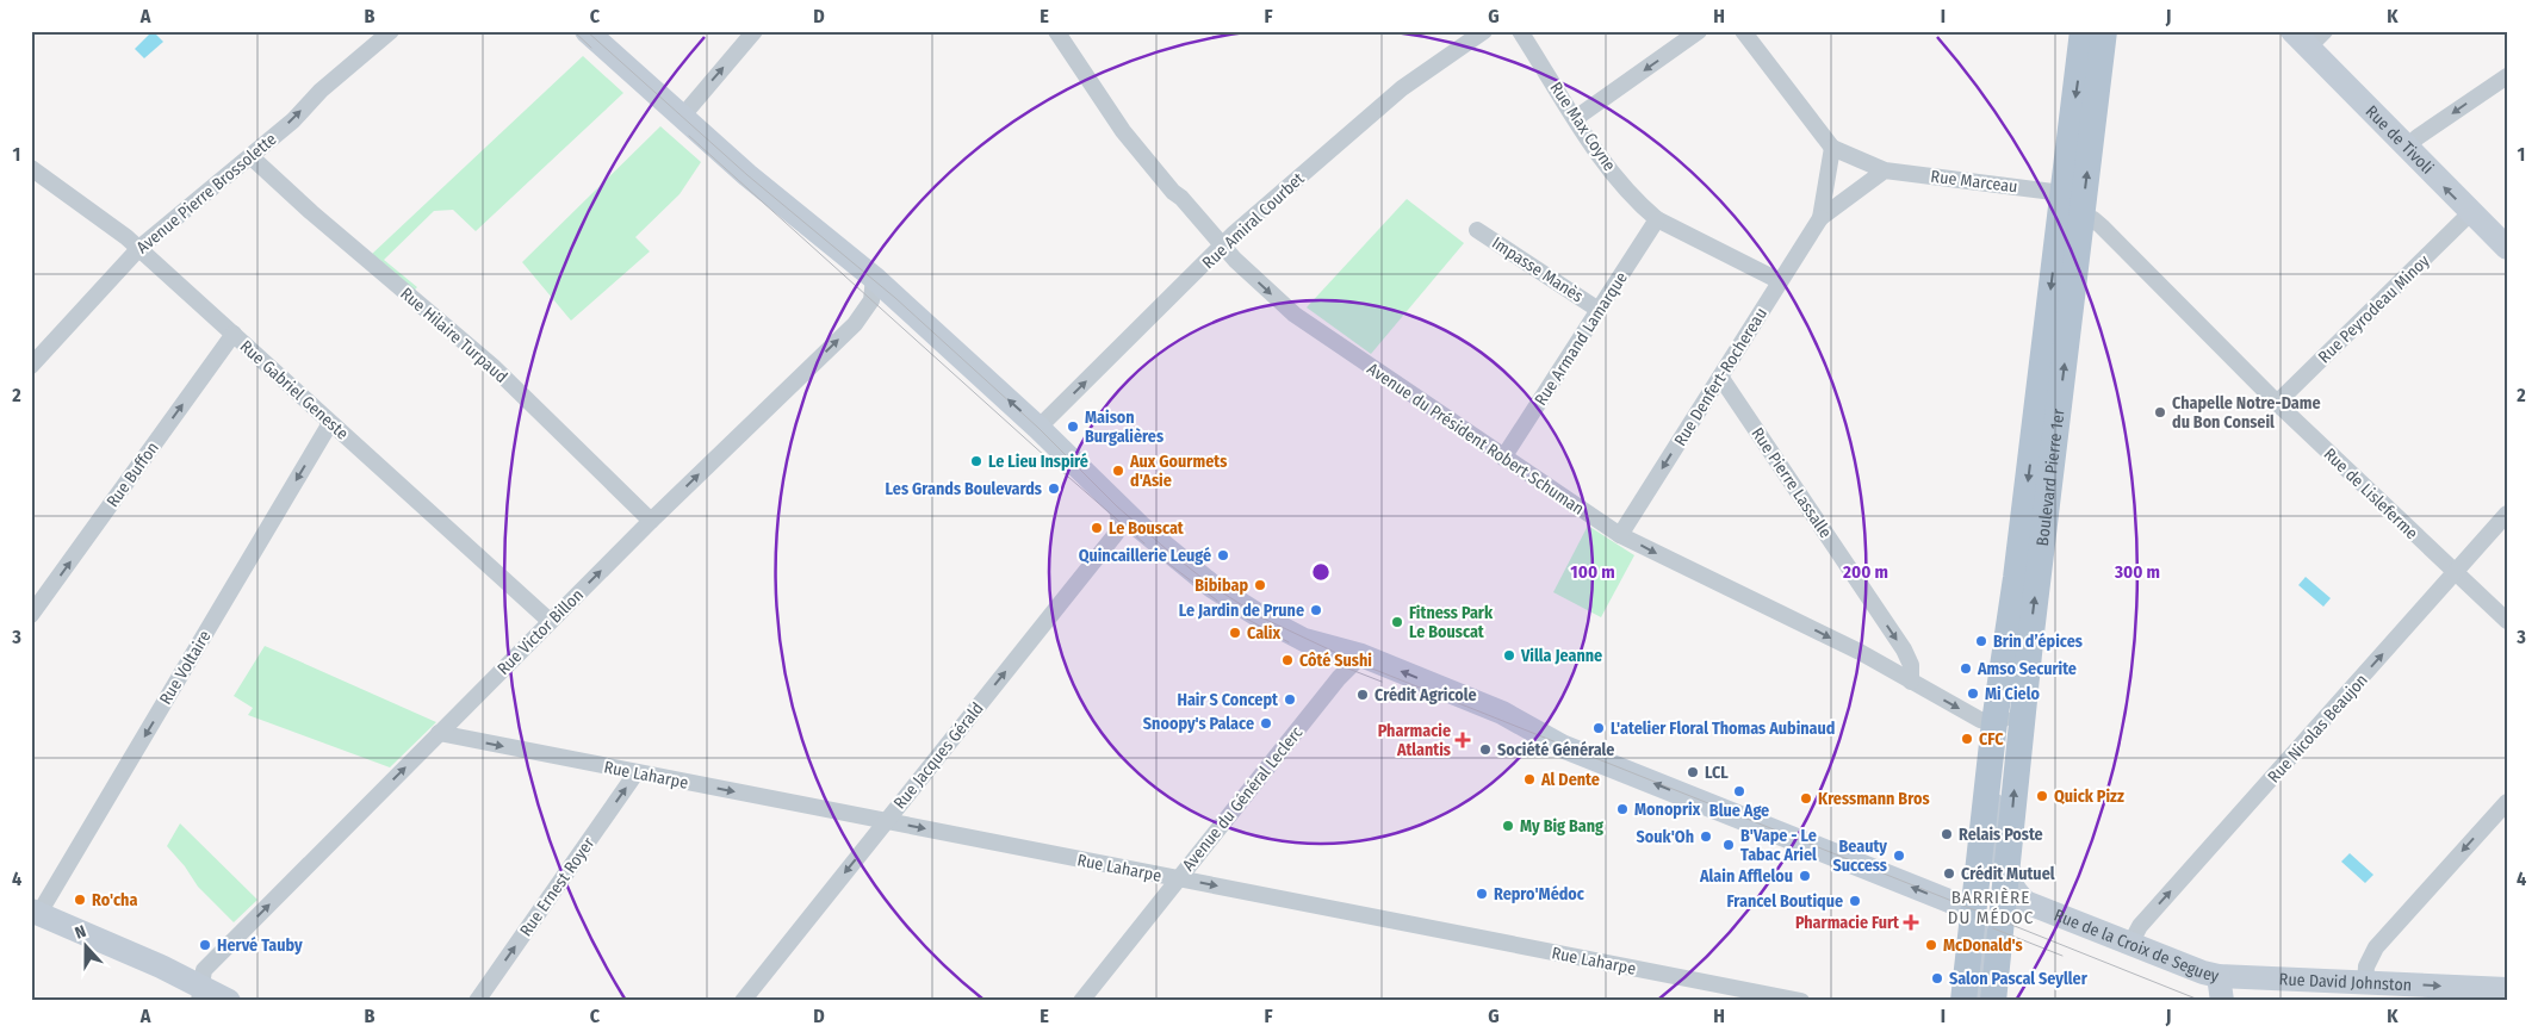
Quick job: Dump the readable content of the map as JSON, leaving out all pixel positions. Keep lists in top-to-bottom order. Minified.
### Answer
{"streets":{"main road":["Rue de Tivoli","Boulevard Pierre 1er","Rue de la Croix de Seguey","Rue David Johnston"],"street":["Rue Max Coyne","Rue Marceau","Avenue Pierre Brossolette","Rue Amiral Courbet","Impasse Manès","Rue Peyrodeau Minoy","Rue Hilaire Turpaud","Rue Armand Lamarque","Rue Denfert-Rochereau","Rue Gabriel Geneste","Avenue du Président Robert Schuman","Rue Buffon","Rue Pierre Lassalle","Rue de Lisleferme","Rue Victor Billon","Rue Voltaire","Rue Nicolas Beaujon","Rue Jacques Gérald","Rue Laharpe","Avenue du Général Leclerc","Rue Ernest Royer"]},"crossings":[["Rue Max Coyne","Rue Armand Lamarque"],["Rue Max Coyne","Rue Denfert-Rochereau"],["Rue de Tivoli","Rue Peyrodeau Minoy"],["Rue Marceau","Boulevard Pierre 1er"],["Avenue Pierre Brossolette","Rue Hilaire Turpaud"],["Avenue Pierre Brossolette","Rue Gabriel Geneste"],["Rue Amiral Courbet","Avenue du Président Robert Schuman"],["Impasse Manès","Rue Armand Lamarque"],["Rue Peyrodeau Minoy","Rue de Lisleferme"],["Rue Hilaire Turpaud","Rue Victor Billon"],["Rue Armand Lamarque","Avenue du Président Robert Schuman"],["Rue Denfert-Rochereau","Avenue du Président Robert Schuman"],["Rue Denfert-Rochereau","Rue Pierre Lassalle"],["Rue Gabriel Geneste","Rue Buffon"],["Rue Gabriel Geneste","Rue Victor Billon"],["Rue Gabriel Geneste","Rue Voltaire"],["Avenue du Président Robert Schuman","Boulevard Pierre 1er"],["Avenue du Président Robert Schuman","Rue Pierre Lassalle"],["Boulevard Pierre 1er","Rue de Lisleferme"],["Rue de Lisleferme","Rue Nicolas Beaujon"],["Rue Victor Billon","Rue Laharpe"],["Rue Nicolas Beaujon","Rue de la Croix de Seguey"],["Rue Jacques Gérald","Rue Laharpe"],["Rue Laharpe","Avenue du Général Leclerc"],["Rue Laharpe","Rue Ernest Royer"],["Rue de la Croix de Seguey","Rue David Johnston"]],"one_way":["Avenue Pierre Brossolette","Rue Amiral Courbet","Rue Denfert-Rochereau","Avenue du Président Robert Schuman","Rue Buffon","Rue Pierre Lassalle","Rue Victor Billon","Rue Voltaire","Rue Nicolas Beaujon","Rue Laharpe","Rue Ernest Royer","Rue David Johnston"],"districts":["BARRIÈRE DU MÉDOC"],"places":{"other":["Chapelle Notre-Dame du Bon Conseil","Maison Burgalières","Le Lieu Inspiré","Aux Gourmets d'Asie","Les Grands Boulevards","Le Bouscat","Quincaillerie Leugé","Bibibap","Le Jardin de Prune","Fitness Park Le Bouscat","Calix","Brin d’épices","Villa Jeanne","Côté Sushi","Amso Securite","Mi Cielo","Crédit Agricole","Hair S Concept","Snoopy's Palace","L'atelier Floral Thomas Aubinaud","CFC","Société Générale","LCL","Al Dente","Blue Age","Quick Pizz","Kressmann Bros","Monoprix","My Big Bang","Relais Poste","Souk'Oh","B'Vape - Le Tabac Ariel","Beauty Success","Crédit Mutuel","Alain Afflelou","Repro'Médoc","Ro'cha","Francel Boutique","Hervé Tauby","McDonald's","Salon Pascal Seyller"],"health":["Pharmacie Atlantis","Pharmacie Furt"]},"north":"top","grid":{"columns":["A","B","C","D","E","F","G","H","I","J","K"],"rows":["1","2","3","4"]},"rings":["100 m","200 m","300 m"]}
